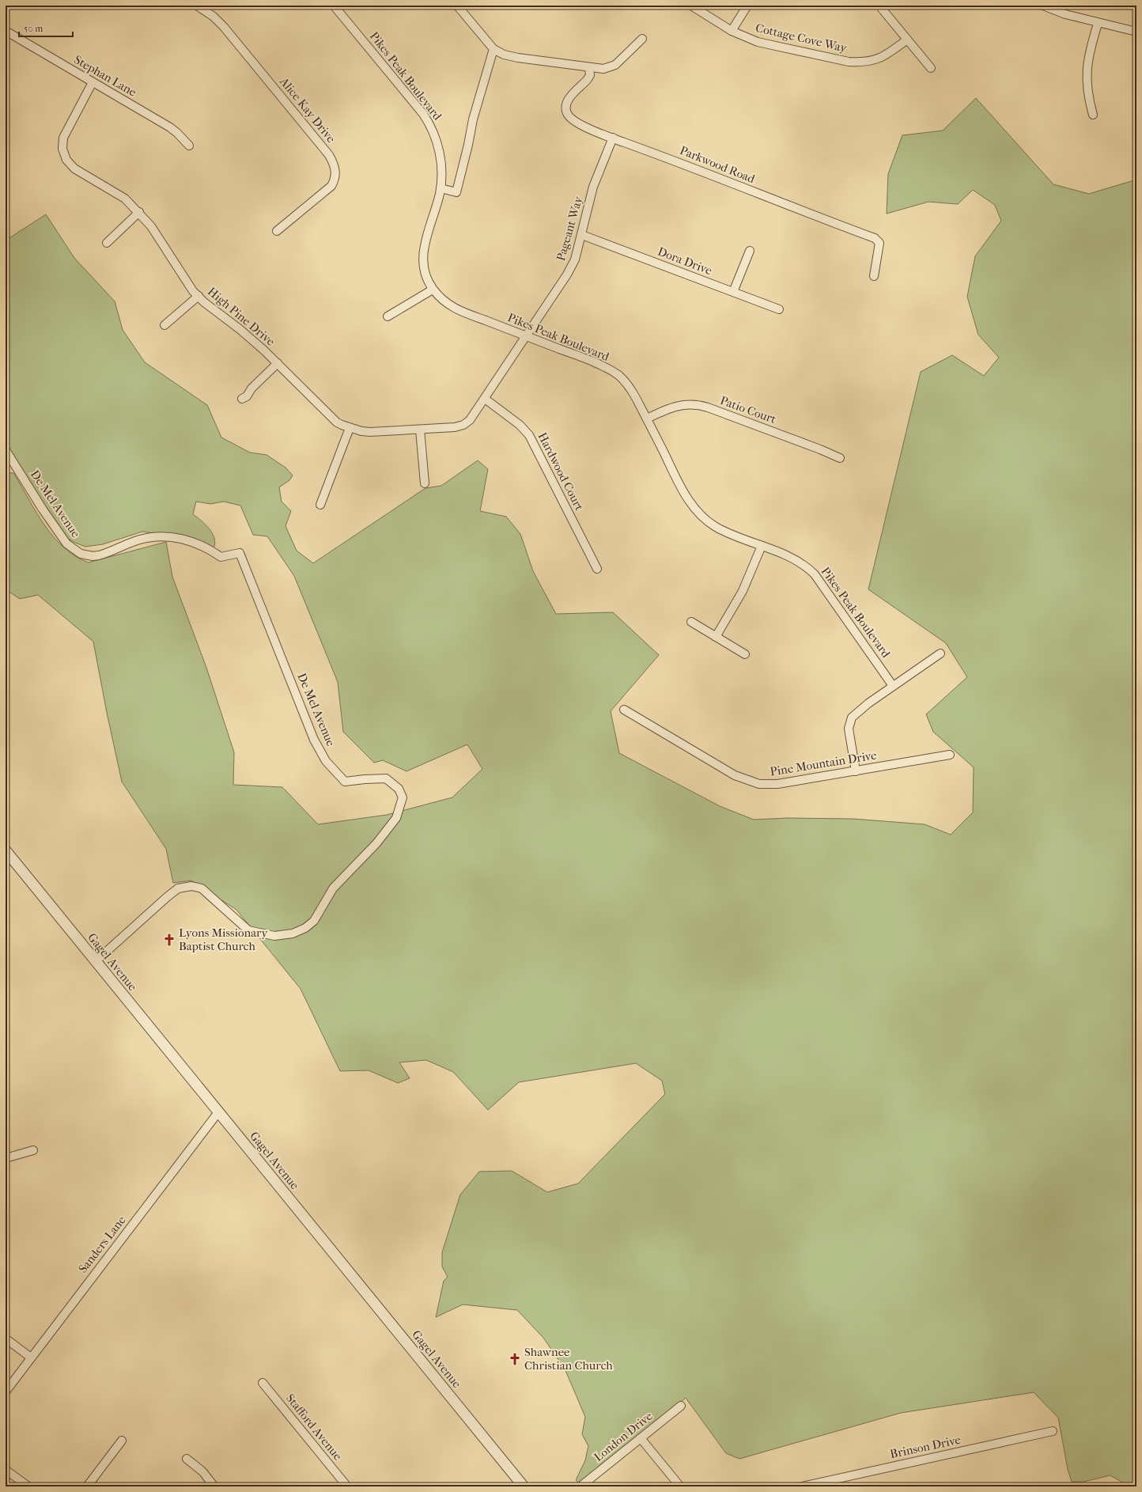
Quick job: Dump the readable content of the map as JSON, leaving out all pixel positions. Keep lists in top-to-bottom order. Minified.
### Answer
{"streets":{"street":["Cottage Cove Way","Stephan Lane","Pikes Peak Boulevard","Alice Kay Drive","Parkwood Road","Pageant Way","Dora Drive","High Pine Drive","Patio Court","Hardwood Court","De Mel Avenue","Pine Mountain Drive","Gagel Avenue","Sanders Lane","Stafford Avenue","London Drive","Brinson Drive"]},"crossings":[["Stephan Lane","High Pine Drive"],["Pikes Peak Boulevard","Pageant Way"],["Pikes Peak Boulevard","Patio Court"],["Parkwood Road","Pageant Way"],["Pageant Way","Dora Drive"],["Pageant Way","High Pine Drive"],["Pageant Way","Hardwood Court"],["High Pine Drive","Hardwood Court"],["De Mel Avenue","Gagel Avenue"],["Gagel Avenue","Sanders Lane"]],"places":{"church":["Lyons Missionary Baptist Church","Shawnee Christian Church"]},"scale_bar":"50 m"}
